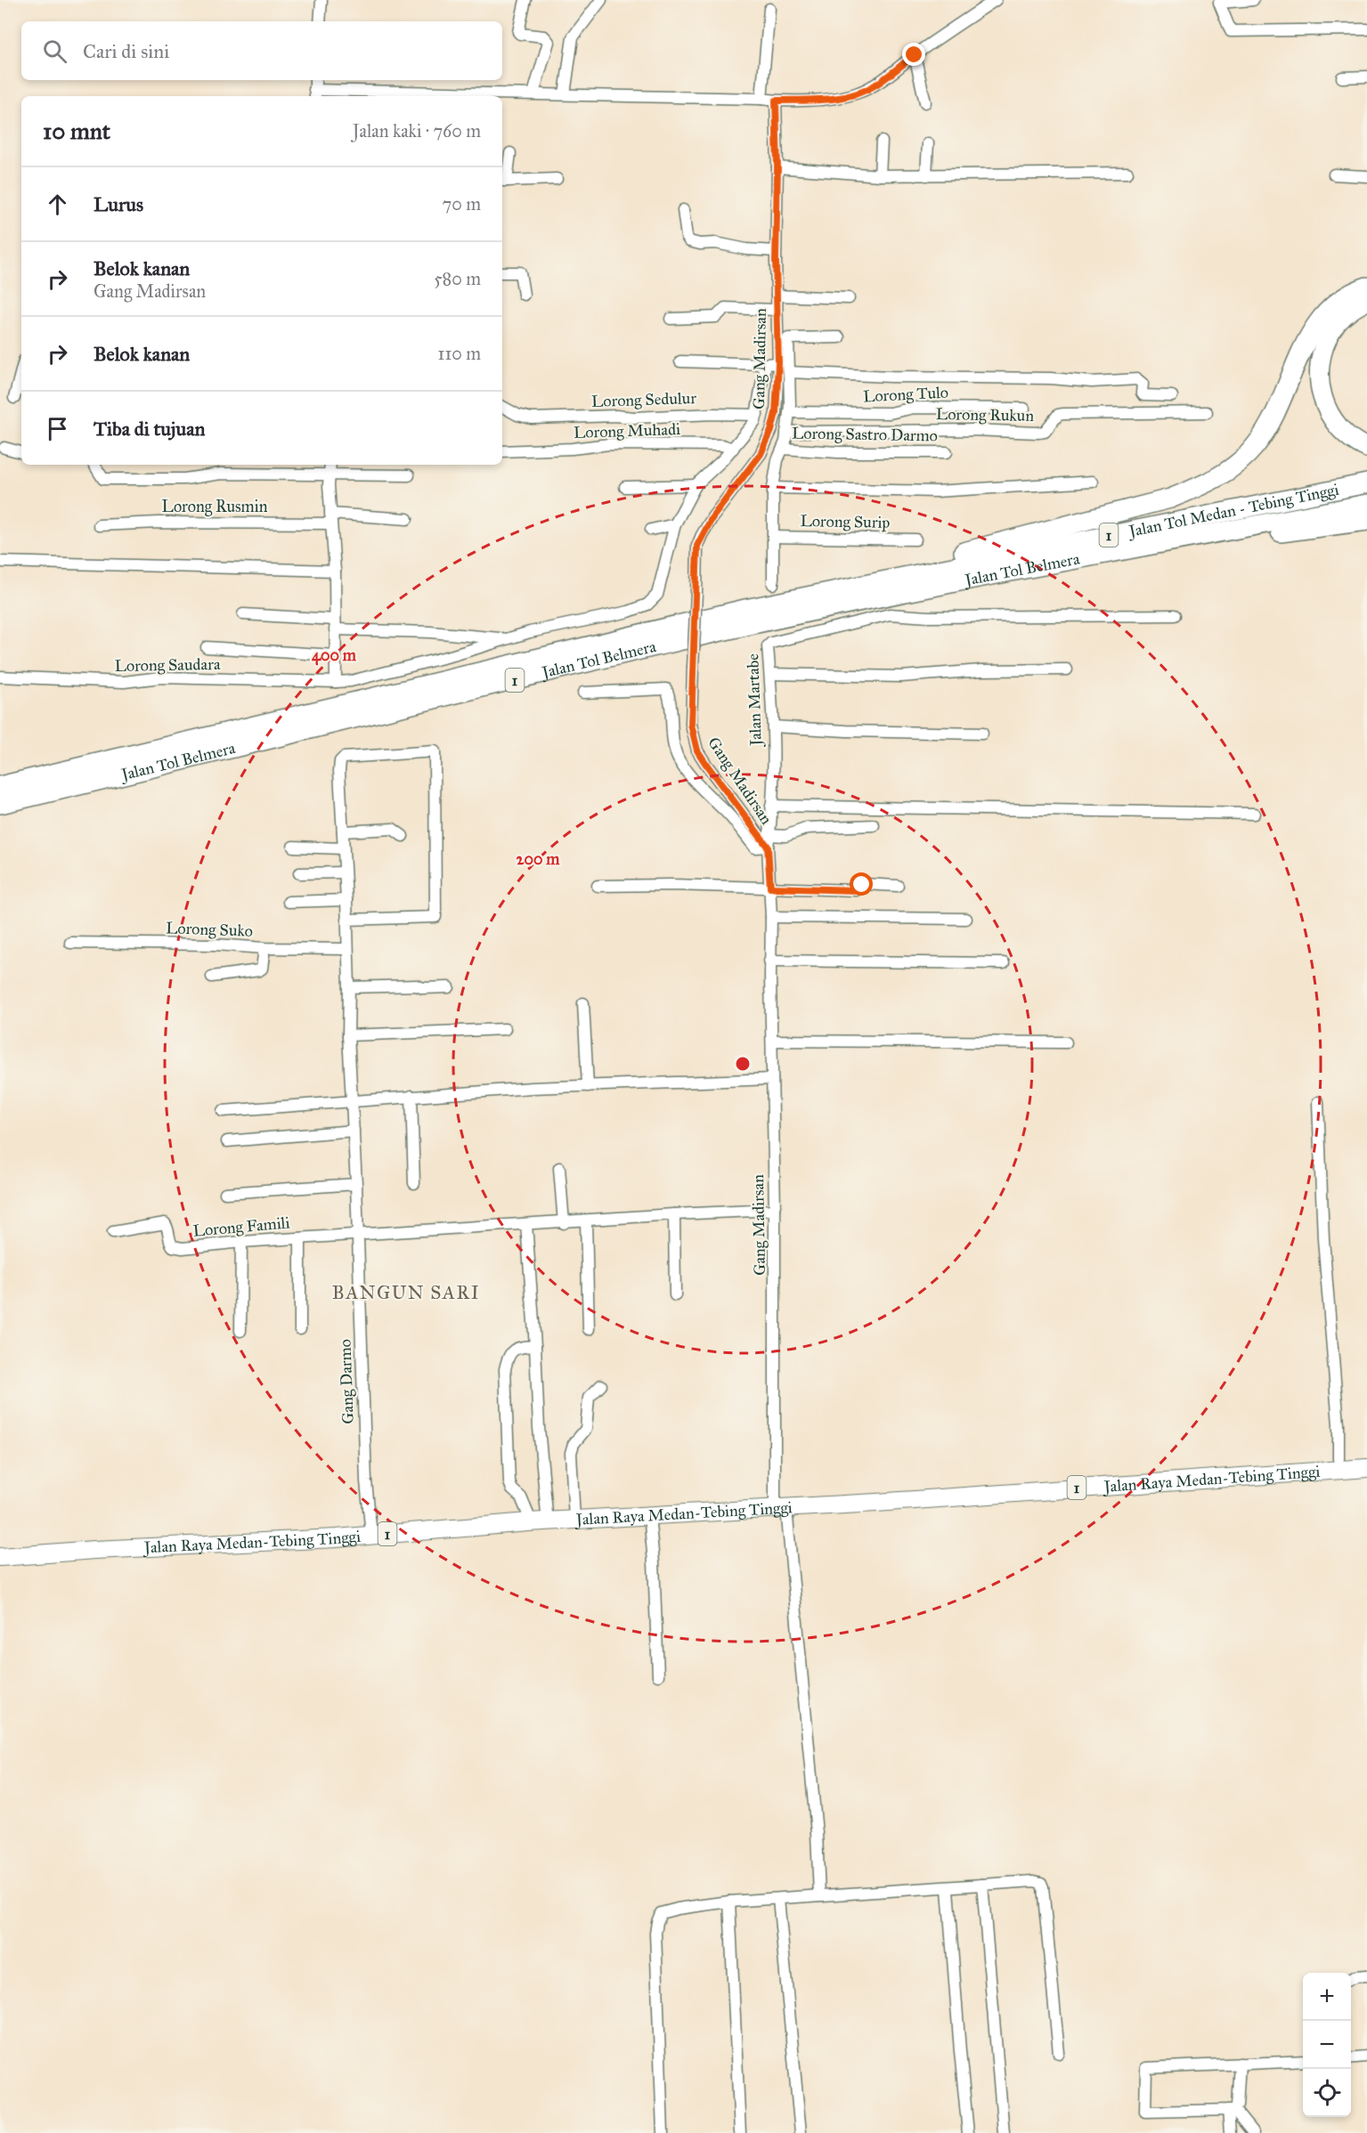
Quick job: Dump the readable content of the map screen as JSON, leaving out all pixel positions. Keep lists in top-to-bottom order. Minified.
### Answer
{"streets":{"highway":["Jalan Tol Medan - Tebing Tinggi","1","Jalan Tol Belmera","Jalan Raya Medan-Tebing Tinggi"],"street":["Gang Madirsan","Lorong Tulo","Lorong Sedulur","Lorong Rukun","Lorong Muhadi","Lorong Sastro Darmo","Lorong Rusmin","Lorong Surip","Lorong Saudara","Jalan Martabe","Lorong Suko","Lorong Famili","Gang Darmo"]},"crossings":[["Gang Madirsan","Jalan Martabe"],["Gang Madirsan","Lorong Famili"],["Gang Madirsan","Jalan Raya Medan-Tebing Tinggi"],["Jalan Tol Medan - Tebing Tinggi","Jalan Tol Belmera"],["Lorong Suko","Gang Darmo"],["Lorong Famili","Gang Darmo"],["Gang Darmo","Jalan Raya Medan-Tebing Tinggi"]],"districts":["BANGUN SARI"],"page":{"search":"Cari di sini","heading":["10 mnt","Jalan kaki · 760 m"],"list":[["Lurus","70 m"],["Belok kanan","Gang Madirsan","580 m"],["Belok kanan","110 m"],"Tiba di tujuan"],"map_buttons":["+","−"]},"rings":["400 m","200 m"]}
